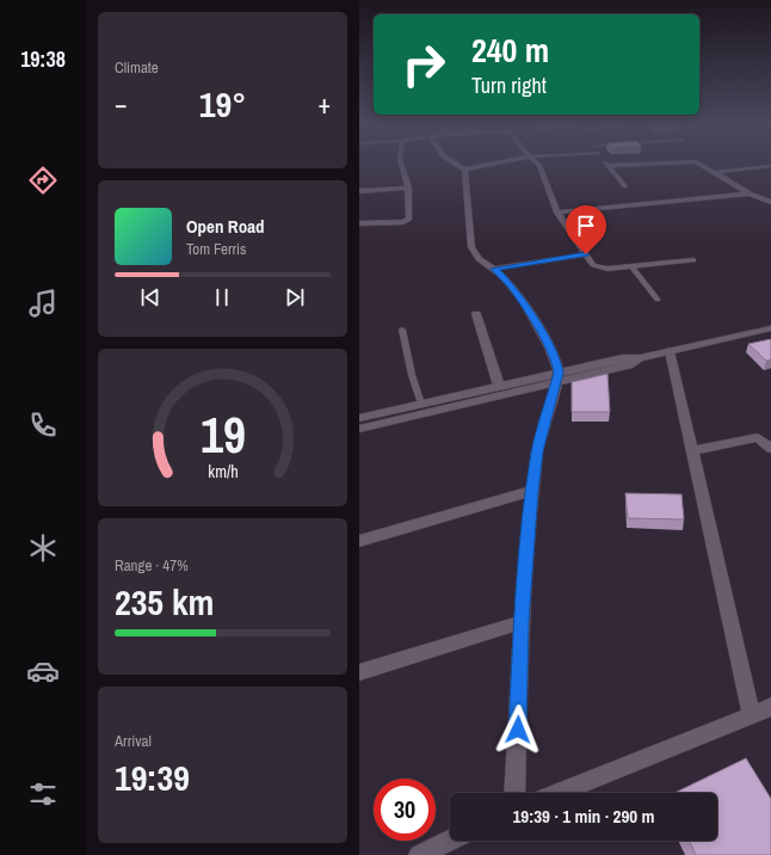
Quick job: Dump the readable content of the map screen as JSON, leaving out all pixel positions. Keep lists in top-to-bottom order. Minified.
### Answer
{"page":{"tabs":"19:38","tile":["Climate",["Range · 47%","235 km"],["Arrival","19:39"]],"turn":["240 m","Turn right"],"heat":["−","19°","+"],"song":["Open Road","Tom Ferris"],"limit":"30","trip":"19:39 · 1 min · 290 m","gauge":["19","km/h"]}}
